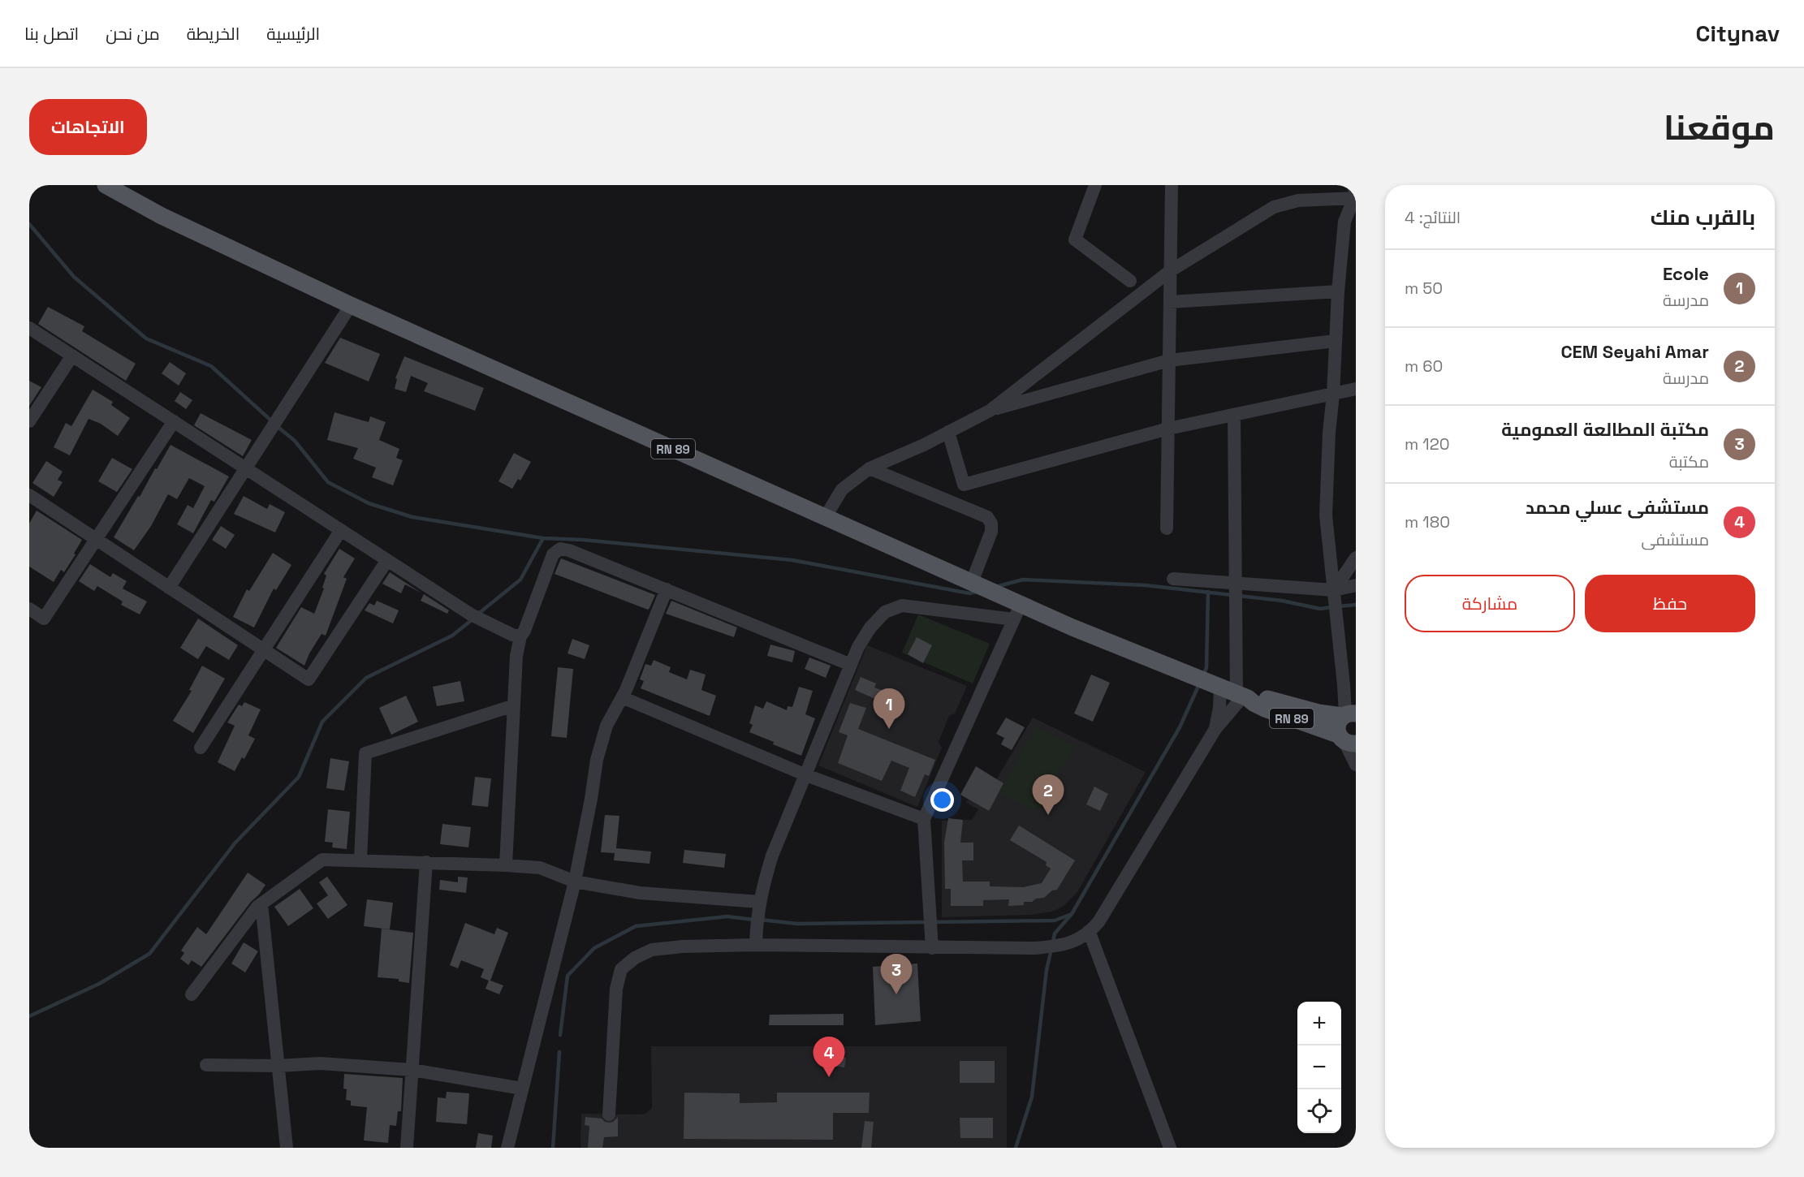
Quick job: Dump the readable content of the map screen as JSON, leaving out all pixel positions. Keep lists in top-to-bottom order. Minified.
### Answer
{"streets":{"main road":["RN 89"]},"page":{"header":"Citynav","nav":["الرئيسية","الخريطة","من نحن","اتصل بنا"],"title":"موقعنا","buttons":["الاتجاهات",["حفظ","مشاركة"]],"heading":["بالقرب منك","النتائج: 4"],"list":[{"mark":"1","name":"Ecole","note":"مدرسة","value":"50 m"},{"mark":"2","name":"CEM Seyahi Amar","note":"مدرسة","value":"60 m"},{"mark":"3","name":"مكتبة المطالعة العمومية","note":"مكتبة","value":"120 m"},{"mark":"4","name":"مستشفى عسلي محمد","note":"مستشفى","value":"180 m"}],"pins":["1","2","3","4"],"map_buttons":["+","−"]}}
